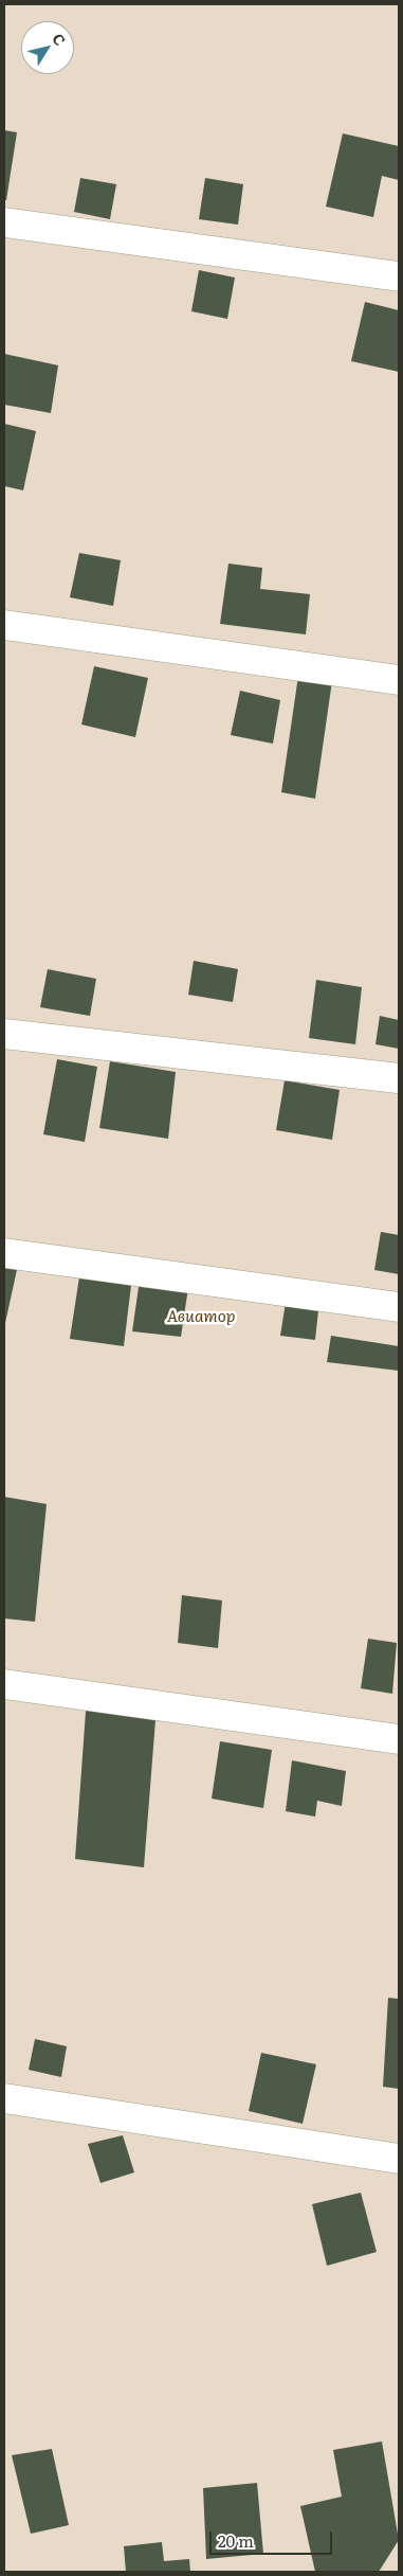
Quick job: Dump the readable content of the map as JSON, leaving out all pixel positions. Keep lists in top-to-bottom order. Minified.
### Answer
{"parks":["Авиатор"],"scale_bar":"20 m","north":"top right"}
